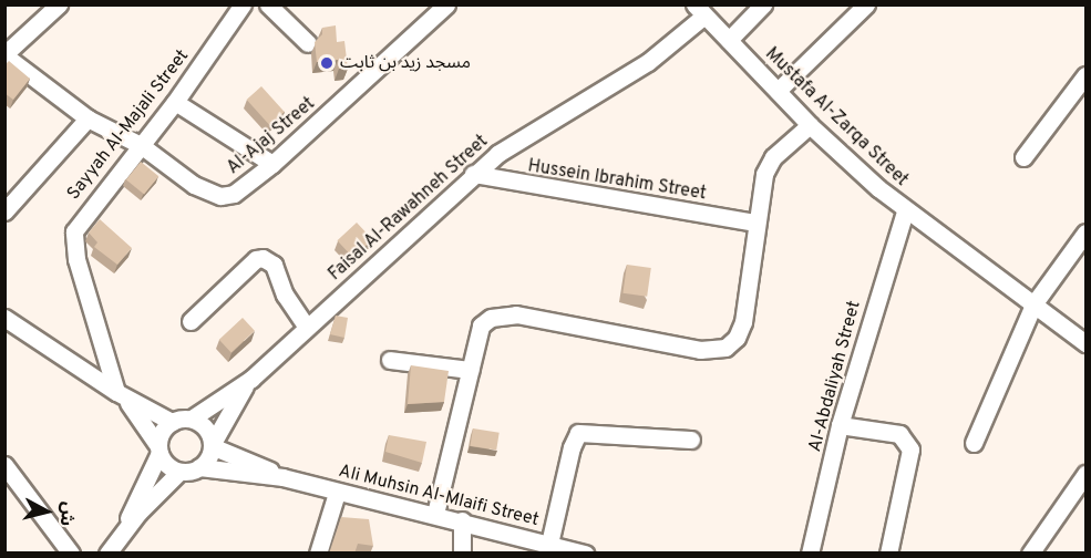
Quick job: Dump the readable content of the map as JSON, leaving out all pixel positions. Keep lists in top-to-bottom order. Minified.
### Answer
{"streets":{"street":["Mustafa Al-Zarqa Street","Sayyah Al-Majali Street","Al-Ajaj Street","Hussein Ibrahim Street","Faisal Al-Rawahneh Street","Al-Abdaliyah Street","Ali Muhsin Al-Mlaifi Street"]},"crossings":[["Mustafa Al-Zarqa Street","Faisal Al-Rawahneh Street"],["Mustafa Al-Zarqa Street","Al-Abdaliyah Street"],["Sayyah Al-Majali Street","Al-Ajaj Street"],["Hussein Ibrahim Street","Faisal Al-Rawahneh Street"],["Faisal Al-Rawahneh Street","Ali Muhsin Al-Mlaifi Street"]],"places":["مسجد زيد بن ثابت"],"north":"right"}
